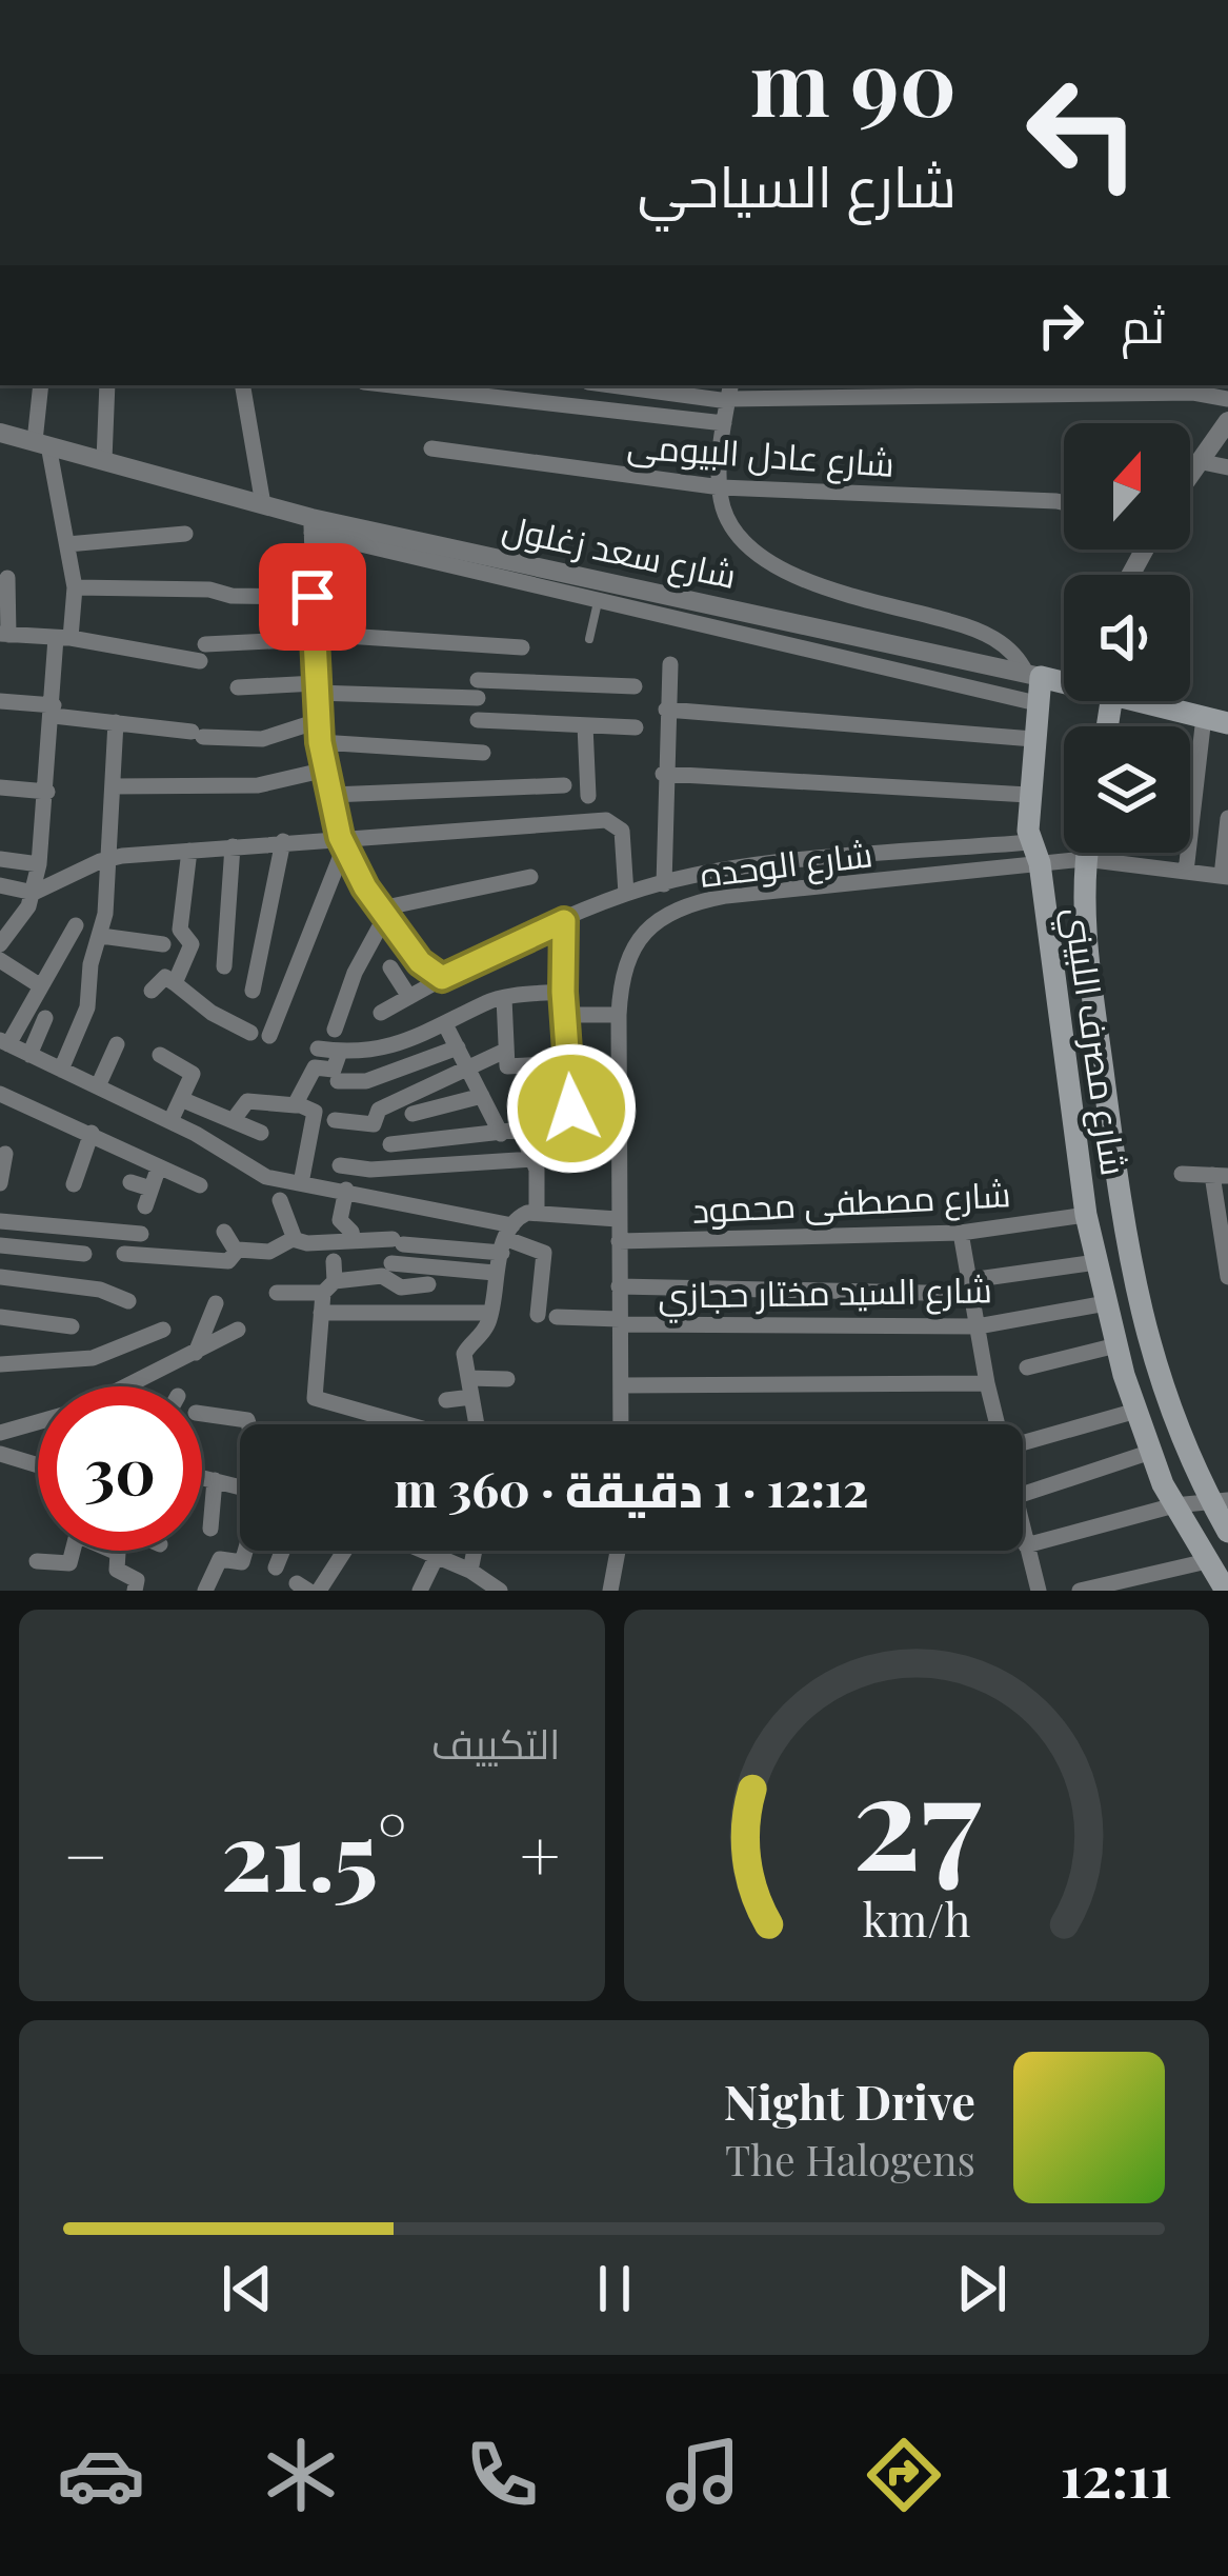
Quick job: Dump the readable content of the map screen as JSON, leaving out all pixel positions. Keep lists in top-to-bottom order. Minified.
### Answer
{"streets":{"main road":["شارع سعد زغلول","شارع مصرف اللبيني"],"street":["شارع عادل البيومى","شارع الوحده","شارع مصطفى محمود","شارع السيد مختار حجازي"]},"crossings":[["شارع سعد زغلول","شارع مصرف اللبيني"],["شارع الوحده","شارع مصرف اللبيني"],["شارع الوحده","شارع مصطفى محمود"],["شارع الوحده","شارع السيد مختار حجازي"],["شارع مصرف اللبيني","شارع مصطفى محمود"],["شارع مصرف اللبيني","شارع السيد مختار حجازي"]],"north":"top","page":{"turn":["90 m","شارع السياحي"],"then":"ثم","limit":"30","trip":"12:12 · 1 دقيقة · 360 m","tile":"التكييف","heat":["−","21.5°","+"],"song":["Night Drive","The Halogens"],"tabs":"12:11","gauge":["27","km/h"]}}
